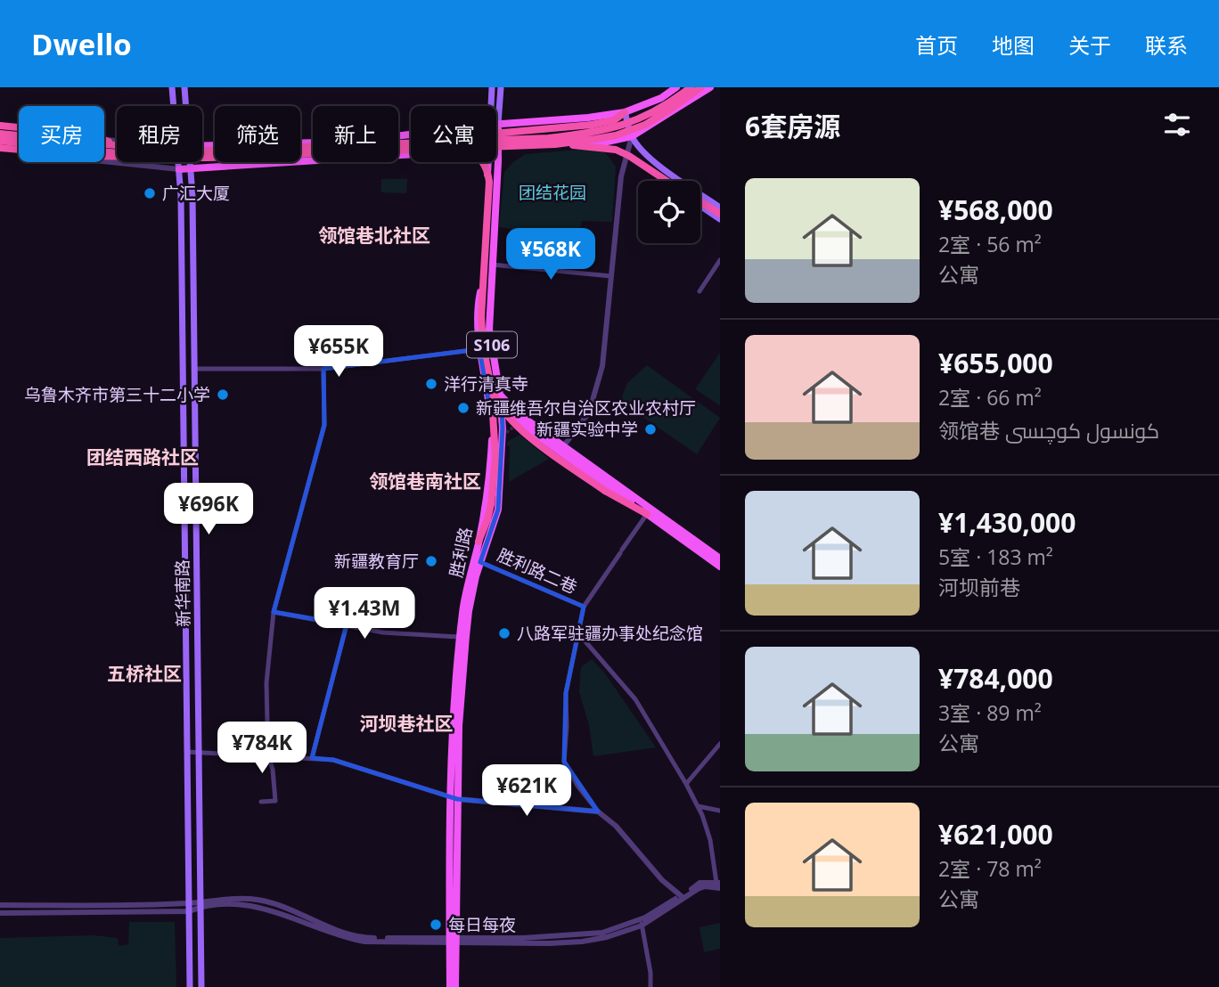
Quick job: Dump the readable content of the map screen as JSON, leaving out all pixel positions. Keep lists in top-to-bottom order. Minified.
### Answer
{"streets":{"main road":["S106","胜利路","新华南路"],"street":["胜利路二巷"]},"crossings":[["S106","胜利路"],["S106","胜利路二巷"]],"districts":["领馆巷北社区","团结西路社区","领馆巷南社区","五桥社区","河坝巷社区"],"parks":["团结花园"],"places":["广汇大厦","洋行清真寺","乌鲁木齐市第三十二小学","新疆维吾尔自治区农业农村厅","新疆实验中学","新疆教育厅","八路军驻疆办事处纪念馆","每日每夜"],"page":{"header":"Dwello","nav":["首页","地图","关于","联系"],"heading":"6套房源","chip":["买房","租房","筛选","新上","公寓"],"list":[{"name":"¥568,000","note":"2室 · 56 m² · 公寓"},{"name":"¥655,000","note":"2室 · 66 m² · 领馆巷 كونسول كوچىسى"},{"name":"¥1,430,000","note":"5室 · 183 m² · 河坝前巷"},{"name":"¥784,000","note":"3室 · 89 m² · 公寓"},{"name":"¥621,000","note":"2室 · 78 m² · 公寓"}],"price":["¥568K","¥655K","¥696K","¥1.43M","¥784K","¥621K"]}}
